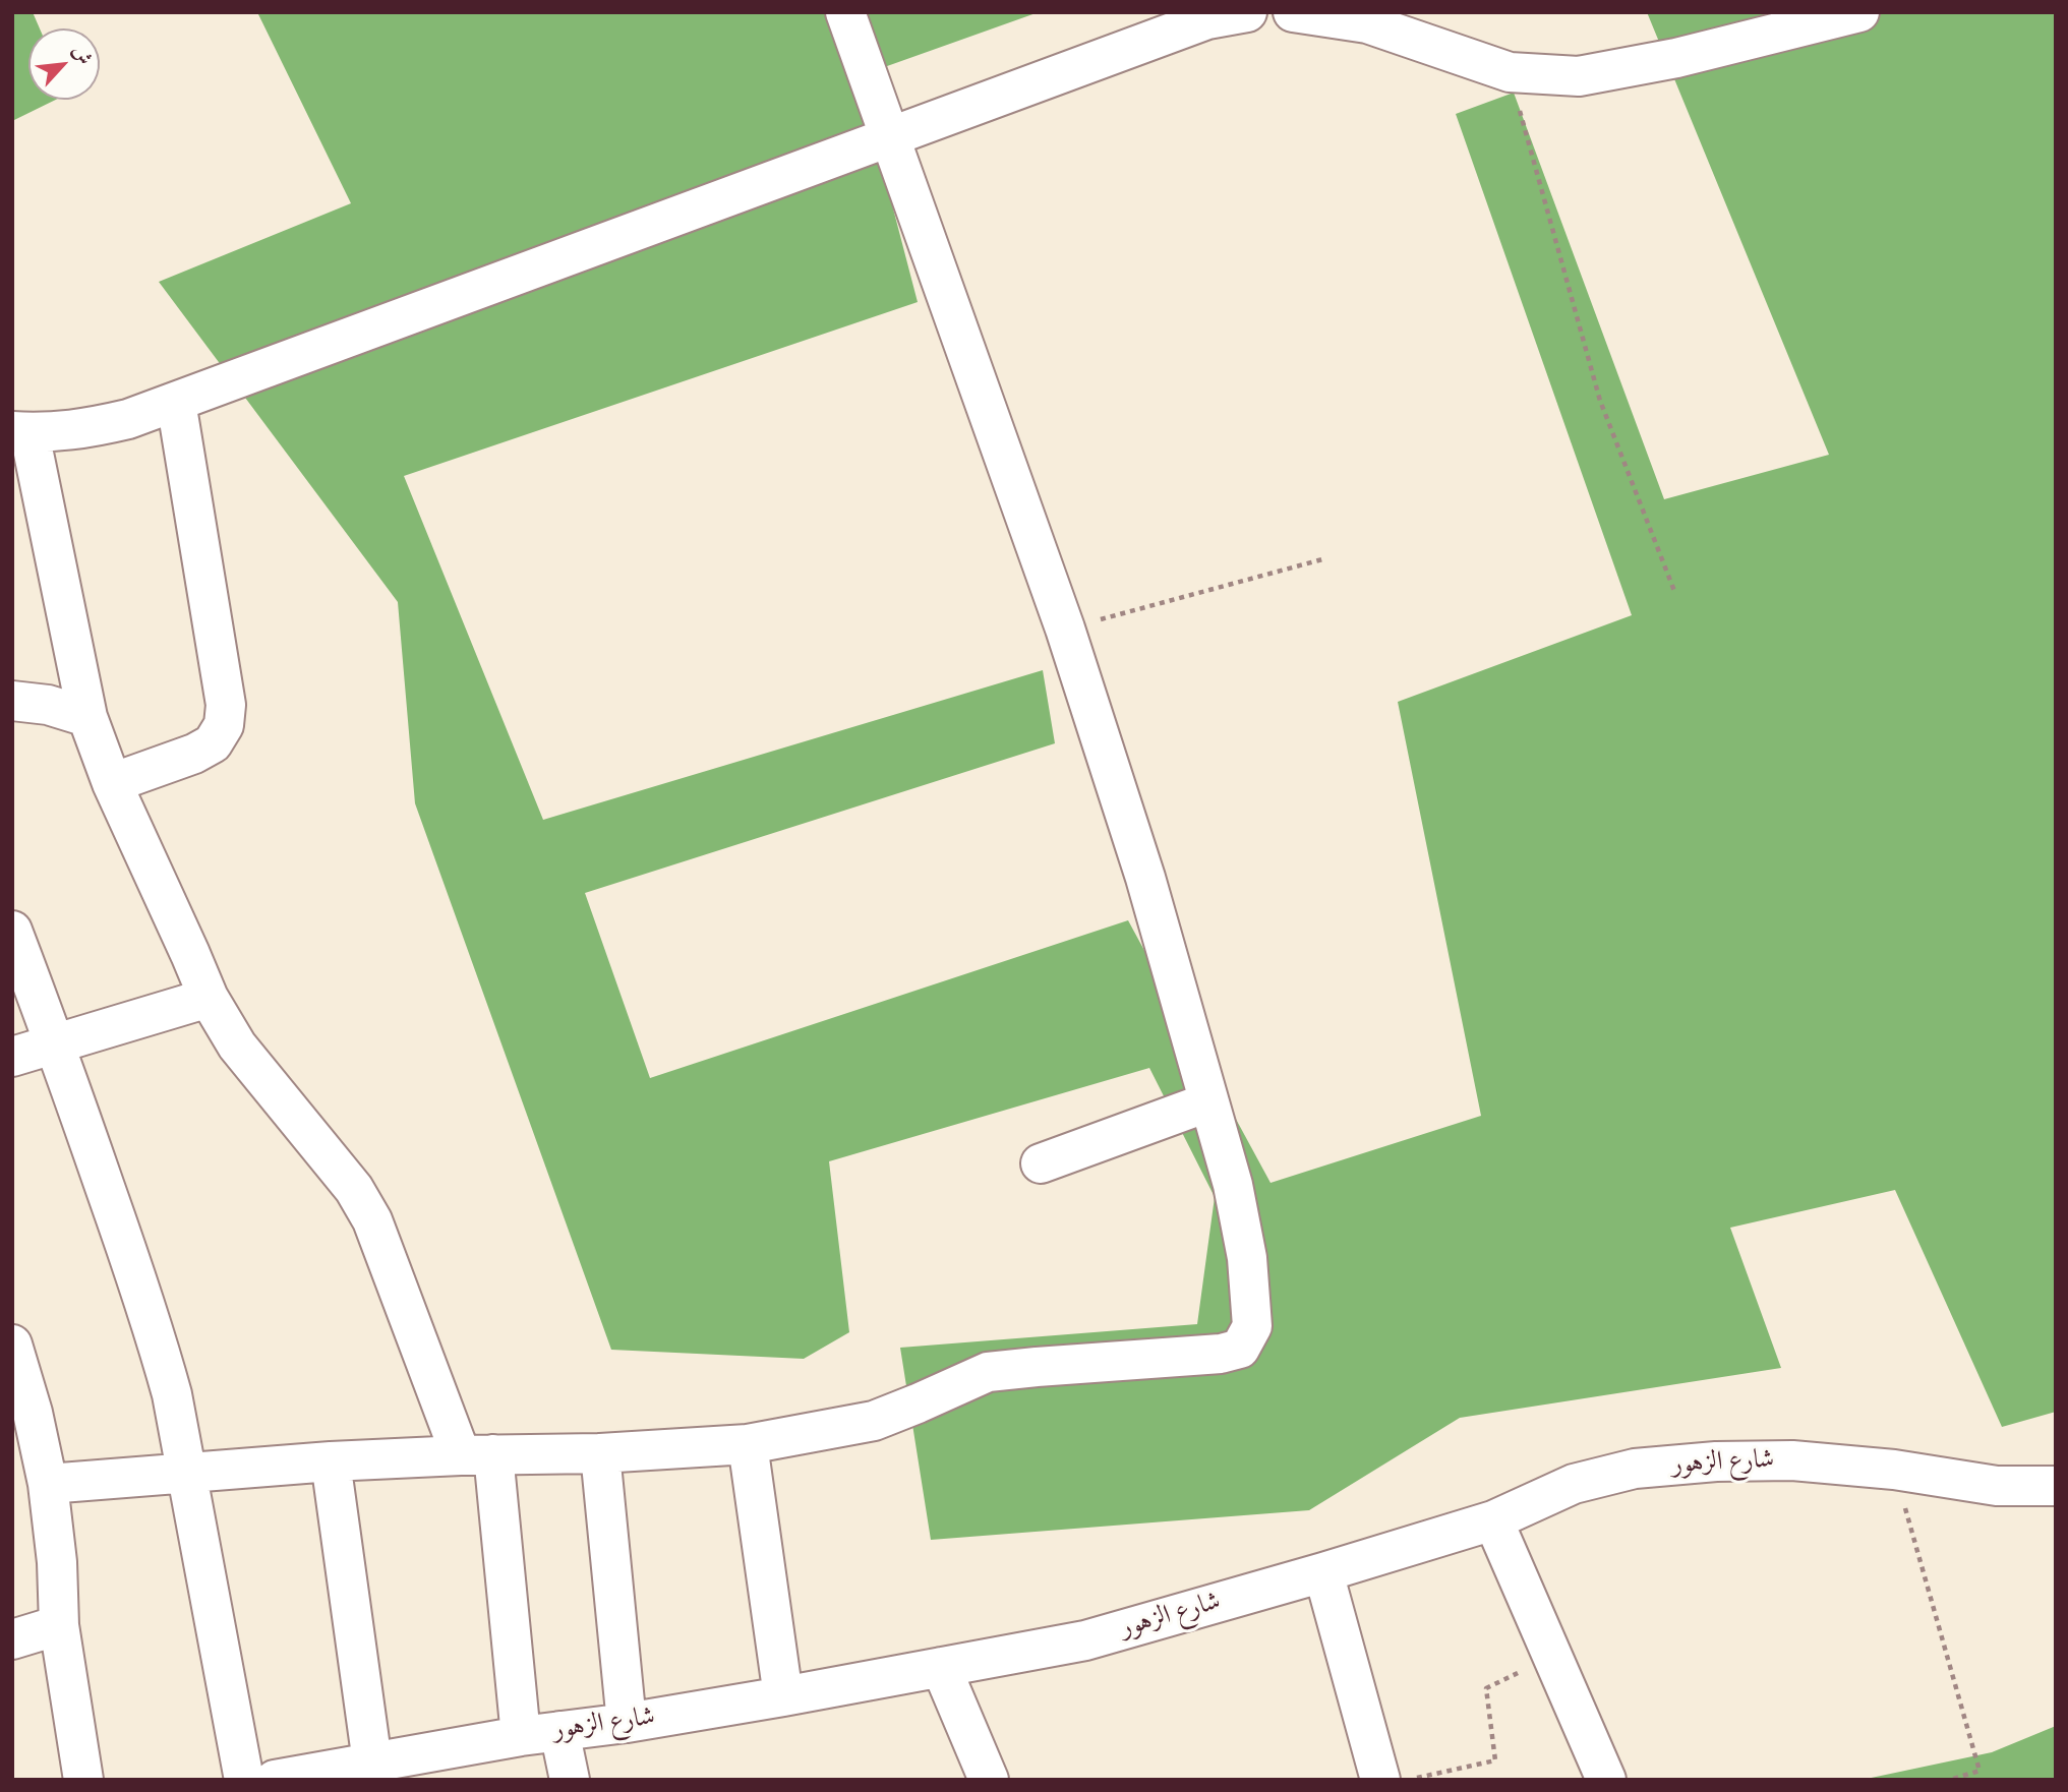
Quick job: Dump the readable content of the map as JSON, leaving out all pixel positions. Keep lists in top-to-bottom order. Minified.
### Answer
{"streets":{"street":["شارع الزهور"]},"north":"top right"}
